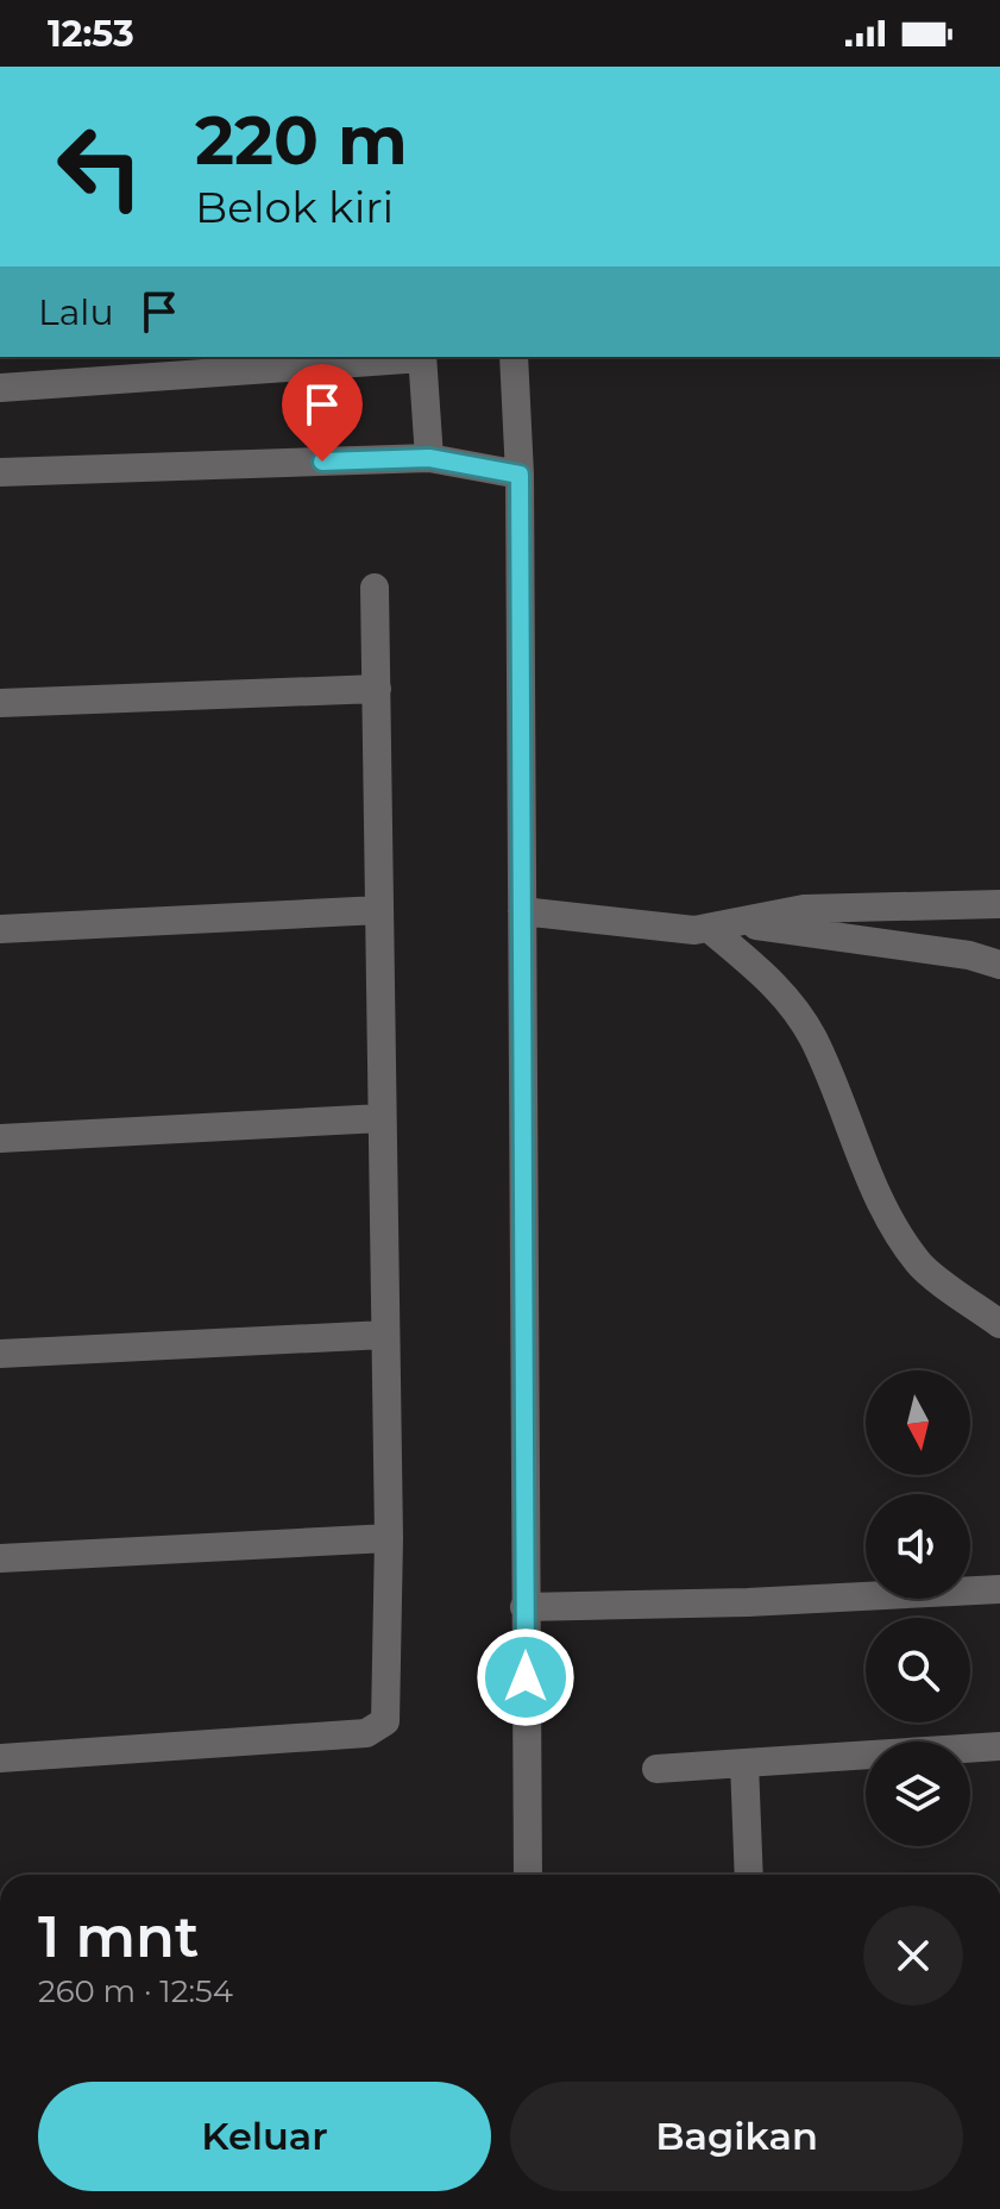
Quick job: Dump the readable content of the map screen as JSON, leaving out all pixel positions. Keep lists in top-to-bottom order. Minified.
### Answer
{"north":"bottom","page":{"status":"12:53","turn":["220 m","Belok kiri"],"then":"Lalu","heading":["1 mnt","260 m · 12:54"],"buttons":["Keluar","Bagikan"]}}
